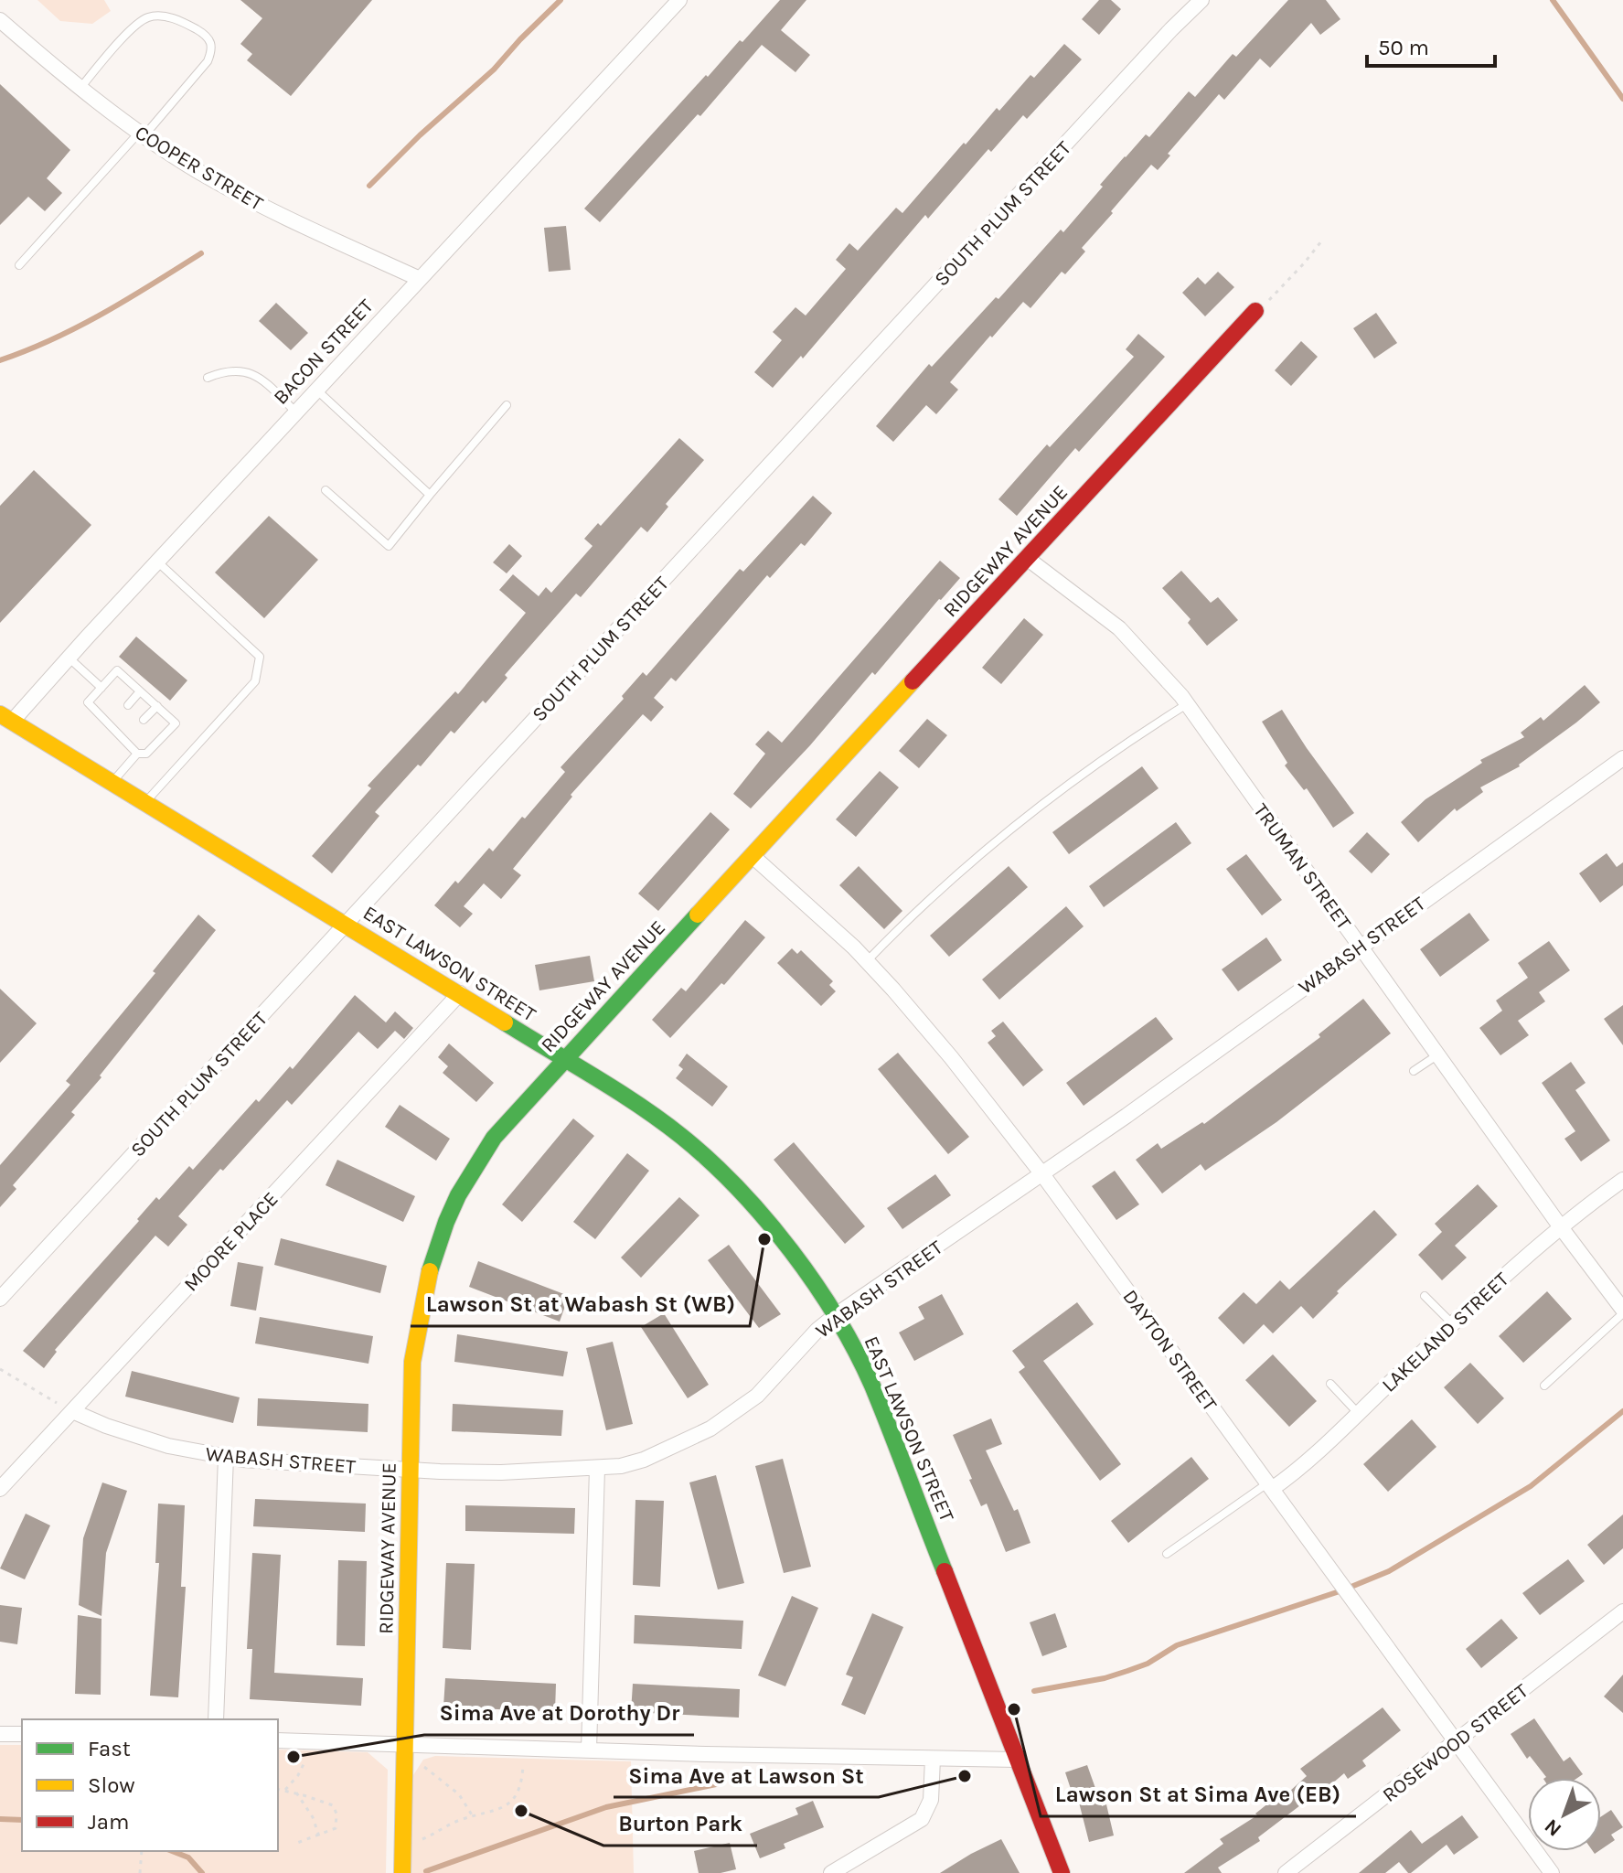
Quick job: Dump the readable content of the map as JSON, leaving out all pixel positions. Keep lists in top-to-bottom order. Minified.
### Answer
{"streets":{"street":["COOPER STREET","SOUTH PLUM STREET","BACON STREET","RIDGEWAY AVENUE","TRUMAN STREET","WABASH STREET","EAST LAWSON STREET","MOORE PLACE","LAKELAND STREET","DAYTON STREET","ROSEWOOD STREET"]},"crossings":[["COOPER STREET","BACON STREET"],["SOUTH PLUM STREET","EAST LAWSON STREET"],["BACON STREET","EAST LAWSON STREET"],["RIDGEWAY AVENUE","TRUMAN STREET"],["RIDGEWAY AVENUE","WABASH STREET"],["RIDGEWAY AVENUE","EAST LAWSON STREET"],["RIDGEWAY AVENUE","DAYTON STREET"],["TRUMAN STREET","WABASH STREET"],["TRUMAN STREET","LAKELAND STREET"],["WABASH STREET","EAST LAWSON STREET"],["WABASH STREET","MOORE PLACE"],["WABASH STREET","DAYTON STREET"],["EAST LAWSON STREET","MOORE PLACE"],["LAKELAND STREET","DAYTON STREET"],["DAYTON STREET","ROSEWOOD STREET"]],"places":["Lawson St at Wabash St (WB)","Lawson St at Sima Ave (EB)","Sima Ave at Dorothy Dr","Sima Ave at Lawson St","Burton Park"],"legend":["Fast","Slow","Jam"],"scale_bar":"50 m","north":"bottom left"}
